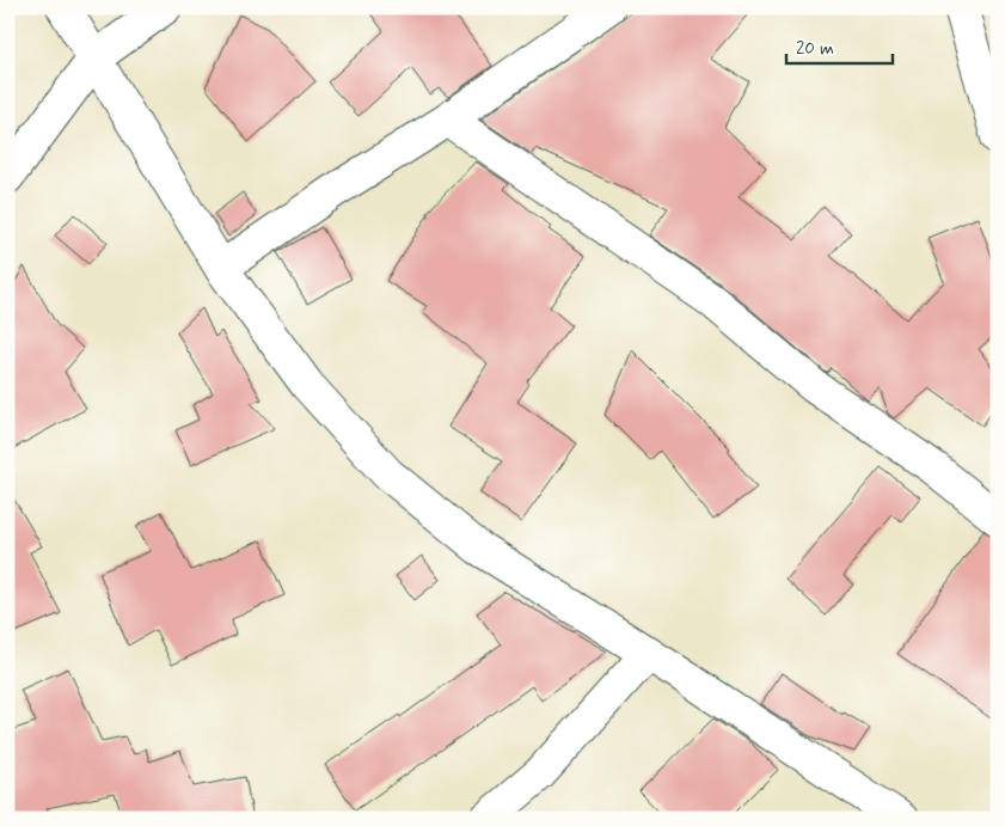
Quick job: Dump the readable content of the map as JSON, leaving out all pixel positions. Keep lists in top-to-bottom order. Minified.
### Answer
{"scale_bar":"20 m"}
